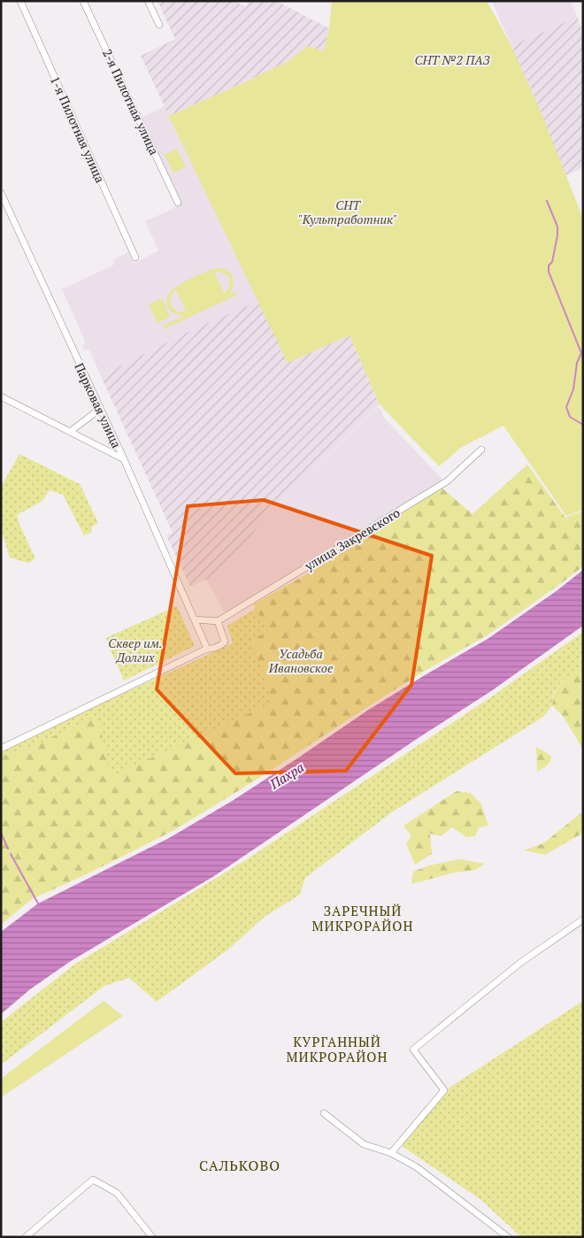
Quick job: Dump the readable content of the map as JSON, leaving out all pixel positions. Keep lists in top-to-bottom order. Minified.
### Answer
{"streets":{"street":["2-я Пилотная улица","1-я Пилотная улица","Парковая улица","улица Закревского"]},"districts":["ЗАРЕЧНЫЙ МИКРОРАЙОН","КУРГАННЫЙ МИКРОРАЙОН","САЛЬКОВО"],"water":["Пахра"],"parks":["СНТ №2 ПАЗ","СНТ \"Культработник\"","Сквер им. Долгих","Усадьба Ивановское"]}
